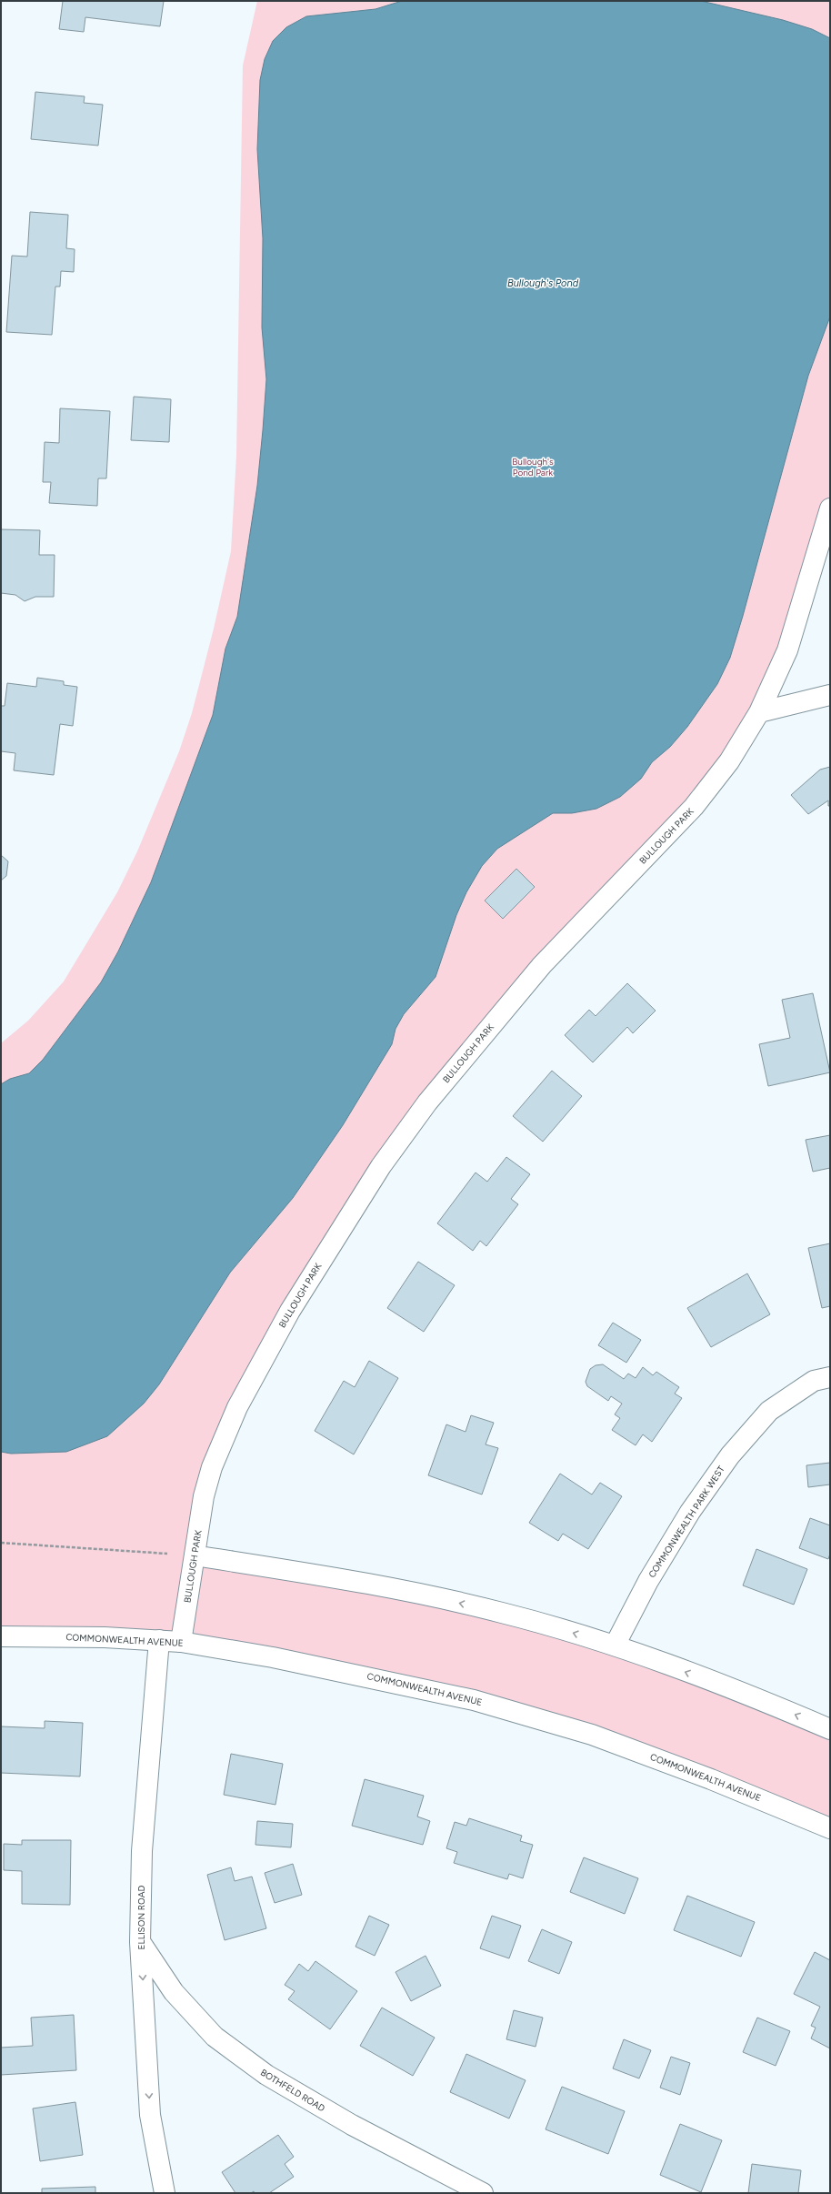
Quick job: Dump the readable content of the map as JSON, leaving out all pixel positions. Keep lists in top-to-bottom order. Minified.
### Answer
{"streets":{"street":["BULLOUGH PARK","COMMONWEALTH PARK WEST","COMMONWEALTH AVENUE","ELLISON ROAD","BOTHFELD ROAD"]},"crossings":[["BULLOUGH PARK","COMMONWEALTH AVENUE"],["COMMONWEALTH AVENUE","ELLISON ROAD"],["ELLISON ROAD","BOTHFELD ROAD"]],"one_way":["ELLISON ROAD"],"water":["Bullough's Pond"],"parks":["Bullough's Pond Park"]}
